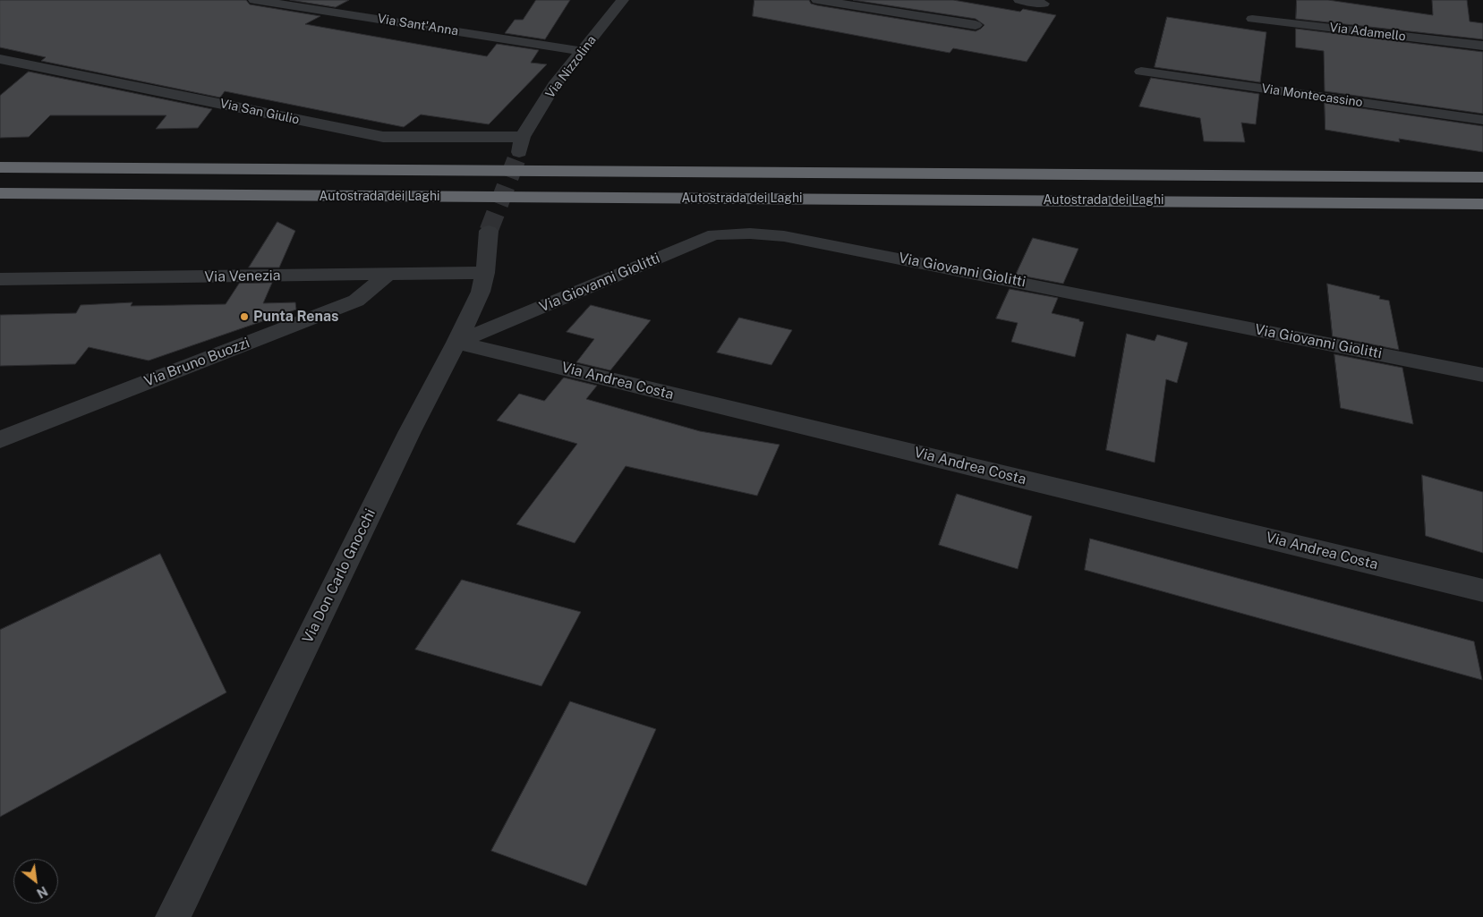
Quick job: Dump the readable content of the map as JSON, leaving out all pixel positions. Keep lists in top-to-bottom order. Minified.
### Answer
{"streets":{"highway":["Autostrada dei Laghi"],"street":["Via Sant'Anna","Via Adamello","Via Nizzolina","Via Montecassino","Via San Giulio","Via Giovanni Giolitti","Via Venezia","Via Bruno Buozzi","Via Andrea Costa","Via Don Carlo Gnocchi"]},"crossings":[["Via Sant'Anna","Via Nizzolina"],["Via Nizzolina","Via San Giulio"],["Via Giovanni Giolitti","Via Andrea Costa"],["Via Giovanni Giolitti","Via Don Carlo Gnocchi"],["Via Venezia","Via Bruno Buozzi"],["Via Venezia","Via Don Carlo Gnocchi"],["Via Andrea Costa","Via Don Carlo Gnocchi"]],"places":["Punta Renas"],"north":"bottom right"}
